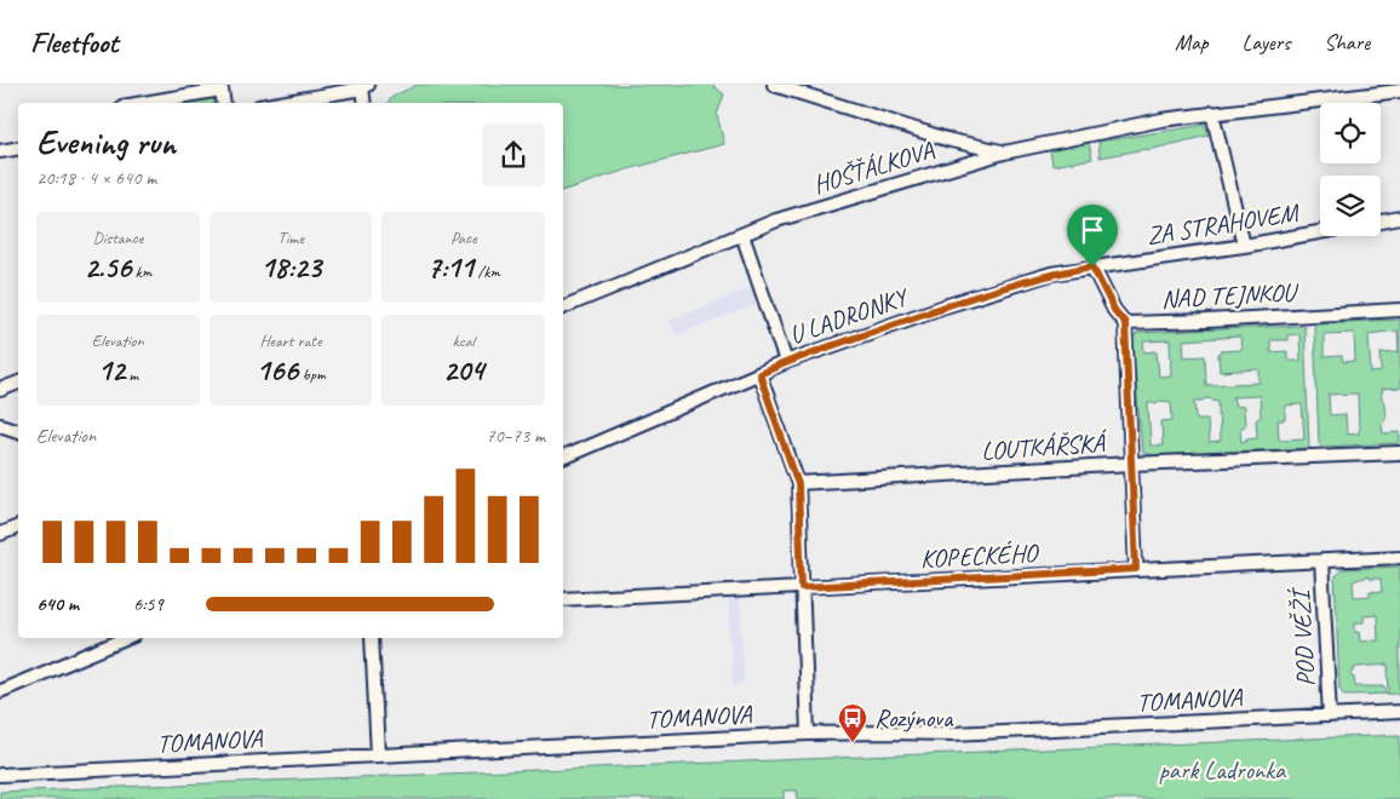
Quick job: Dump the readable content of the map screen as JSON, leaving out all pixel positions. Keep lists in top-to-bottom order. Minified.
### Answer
{"streets":{"street":["HOŠŤÁLKOVA","ZA STRAHOVEM","NAD TEJNKOU","U LADRONKY","LOUTKÁŘSKÁ","KOPECKÉHO","POD VĚŽÍ","TOMANOVA"]},"crossings":[["ZA STRAHOVEM","NAD TEJNKOU"],["ZA STRAHOVEM","U LADRONKY"],["NAD TEJNKOU","U LADRONKY"],["KOPECKÉHO","POD VĚŽÍ"],["POD VĚŽÍ","TOMANOVA"]],"parks":["park Ladronka"],"places":{"bus stop":["Rozýnova"]},"page":{"header":"Fleetfoot","nav":["Map","Layers","Share"],"heading":["Evening run","20:18 · 4 × 640 m"],"stats":[["Distance","2.56 km"],["Time","18:23"],["Pace","7:11 /km"],["Elevation","12 m"],["Heart rate","166 bpm"],["kcal","204"]],"chart":["Elevation","70–73 m"],"list":[{"name":"640 m","note":"6:59"}]}}
